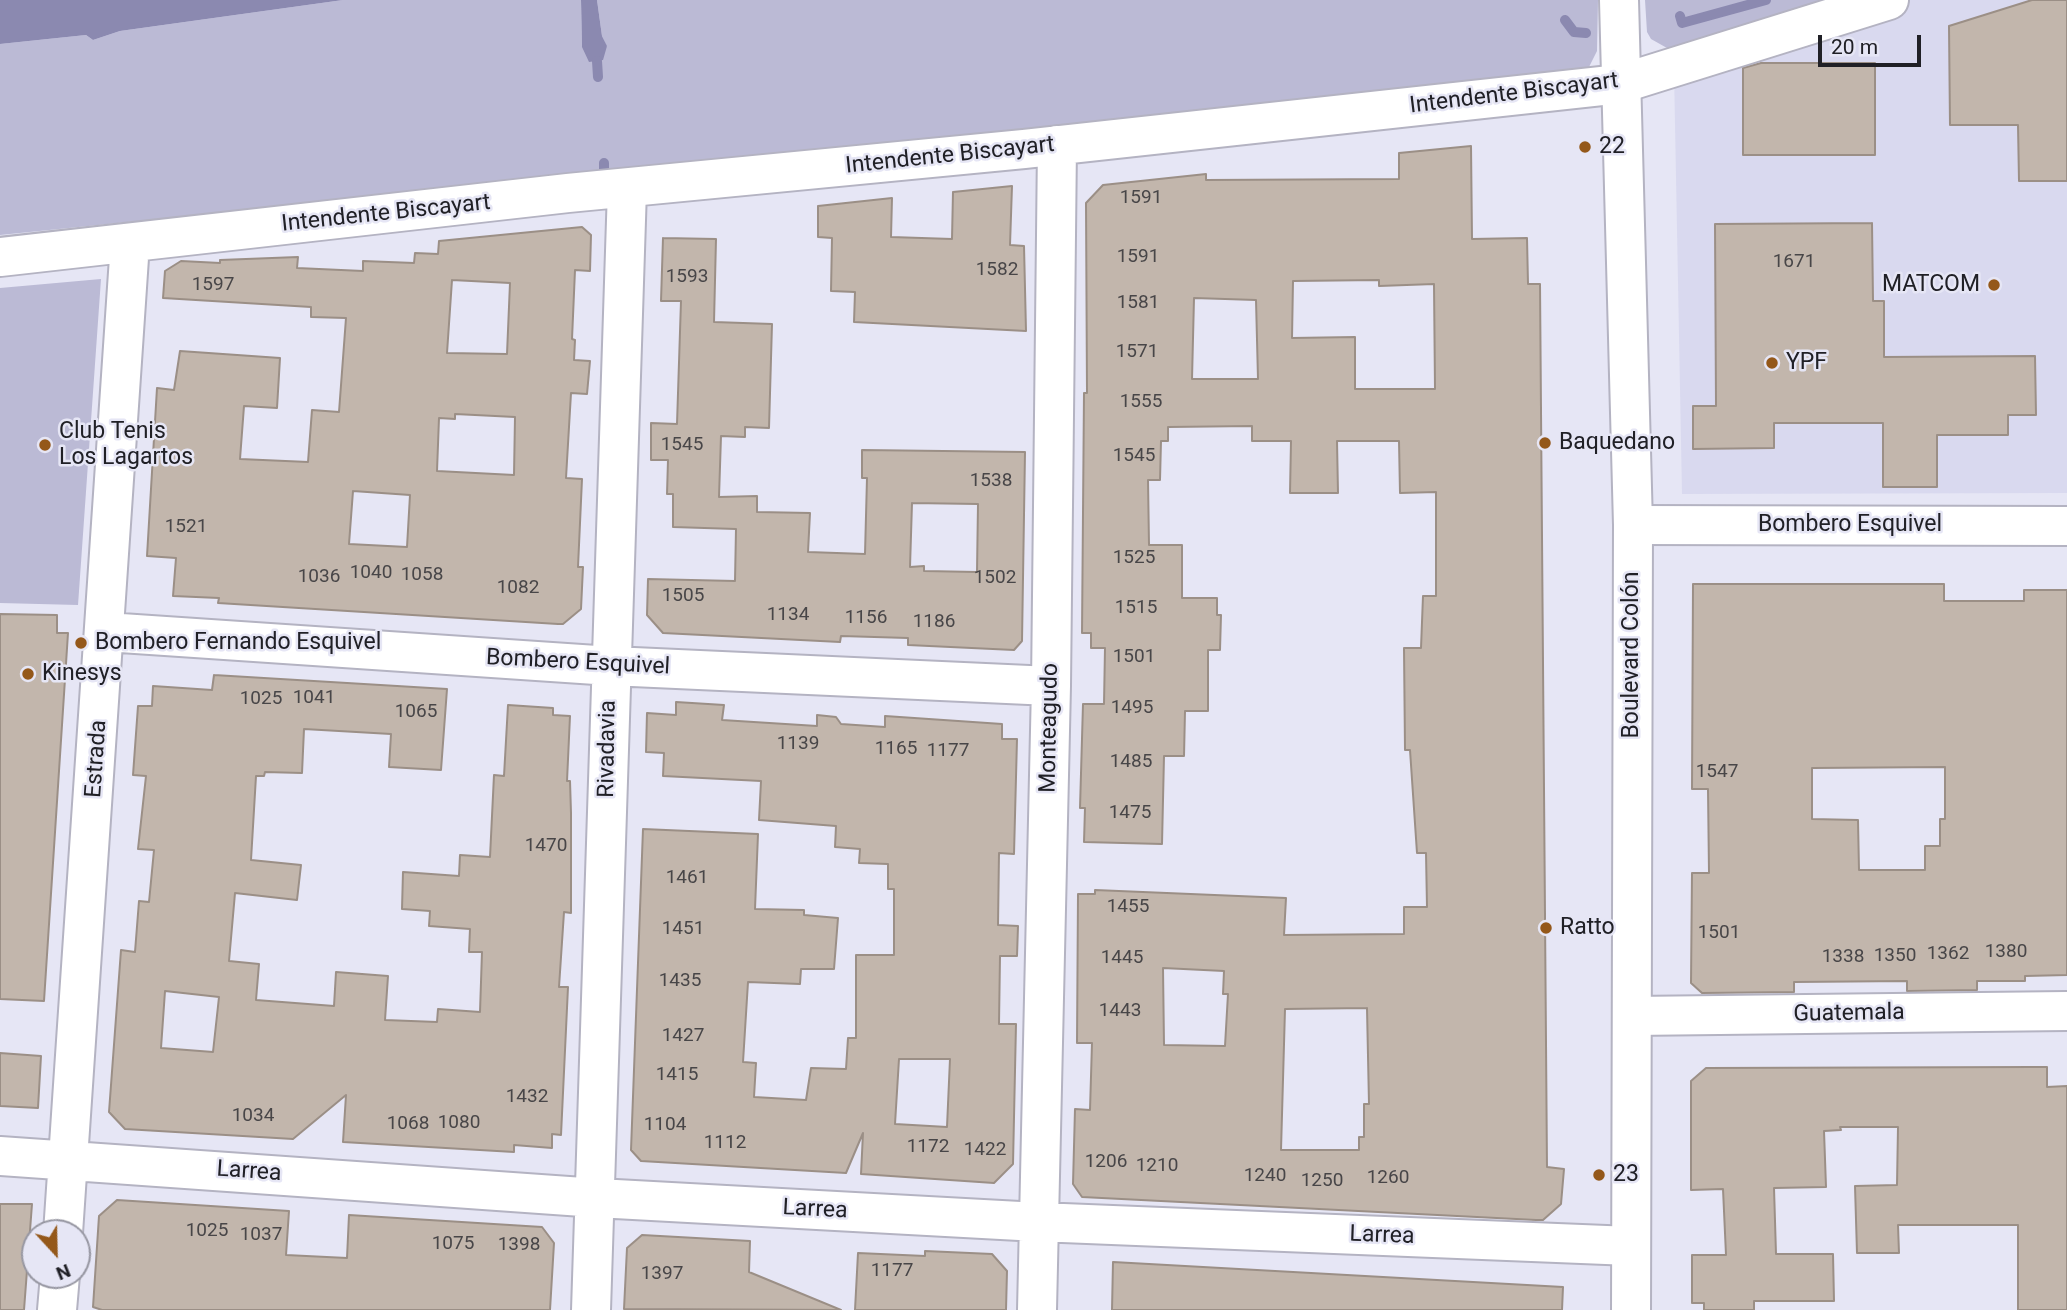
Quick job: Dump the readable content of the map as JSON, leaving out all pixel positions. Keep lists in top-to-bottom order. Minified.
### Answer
{"streets":{"street":["Intendente Biscayart","Bombero Esquivel","Boulevard Colón","Monteagudo","Rivadavia","Estrada","Guatemala","Larrea"]},"crossings":[["Intendente Biscayart","Boulevard Colón"],["Intendente Biscayart","Monteagudo"],["Intendente Biscayart","Rivadavia"],["Intendente Biscayart","Estrada"],["Bombero Esquivel","Boulevard Colón"],["Bombero Esquivel","Monteagudo"],["Bombero Esquivel","Rivadavia"],["Bombero Esquivel","Estrada"],["Boulevard Colón","Guatemala"],["Boulevard Colón","Larrea"],["Monteagudo","Larrea"],["Rivadavia","Larrea"],["Estrada","Larrea"]],"places":["22","MATCOM","YPF","Baquedano","Club Tenis Los Lagartos","Bombero Fernando Esquivel","Kinesys","Ratto","23"],"house_numbers":["1591","1591","1671","1582","1593","1597","1581","1571","1555","1545","1545","1538","1521","1525","1040","1058","1036","1502","1082","1505","1515","1134","1156","1186","1501","1041","1025","1495","1065","1139","1165","1177","1485","1547","1475","1470","1461","1455","1451","1501","1380","1362","1350","1338","1445","1435","1443","1427","1415","1432","1034","1080","1068","1104","1112","1172","1422","1206","1210","1240","1260","1250","1025","1037","1075","1398","1177","1397"],"scale_bar":"20 m","north":"bottom"}
